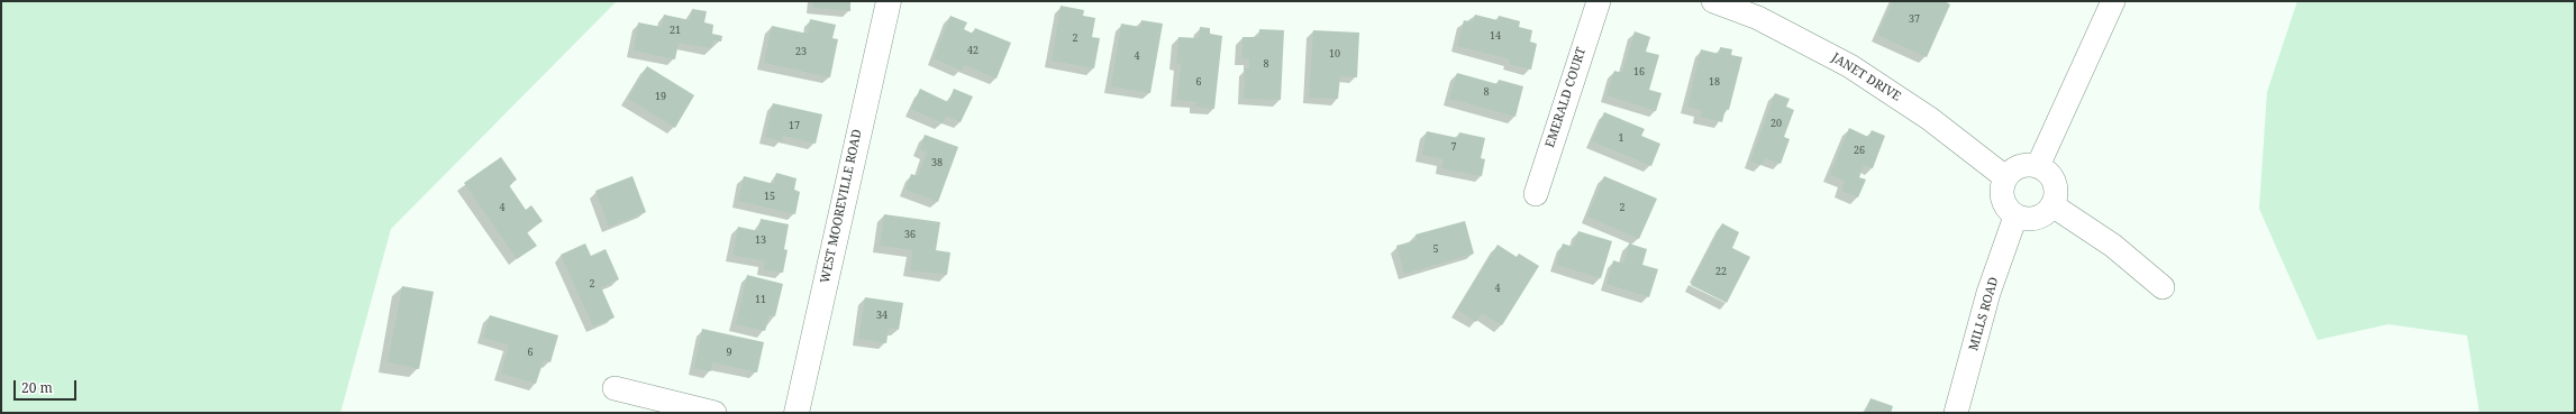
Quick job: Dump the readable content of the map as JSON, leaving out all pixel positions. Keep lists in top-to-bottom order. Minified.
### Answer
{"streets":{"main road":["WEST MOOREVILLE ROAD"],"street":["JANET DRIVE","EMERALD COURT","MILLS ROAD"]},"crossings":[["JANET DRIVE","MILLS ROAD"]],"house_numbers":["37","21","14","2","42","23","10","4","8","16","6","18","8","19","20","17","1","7","26","38","15","4","2","36","13","5","22","2","4","11","34","6","9"],"scale_bar":"20 m"}
